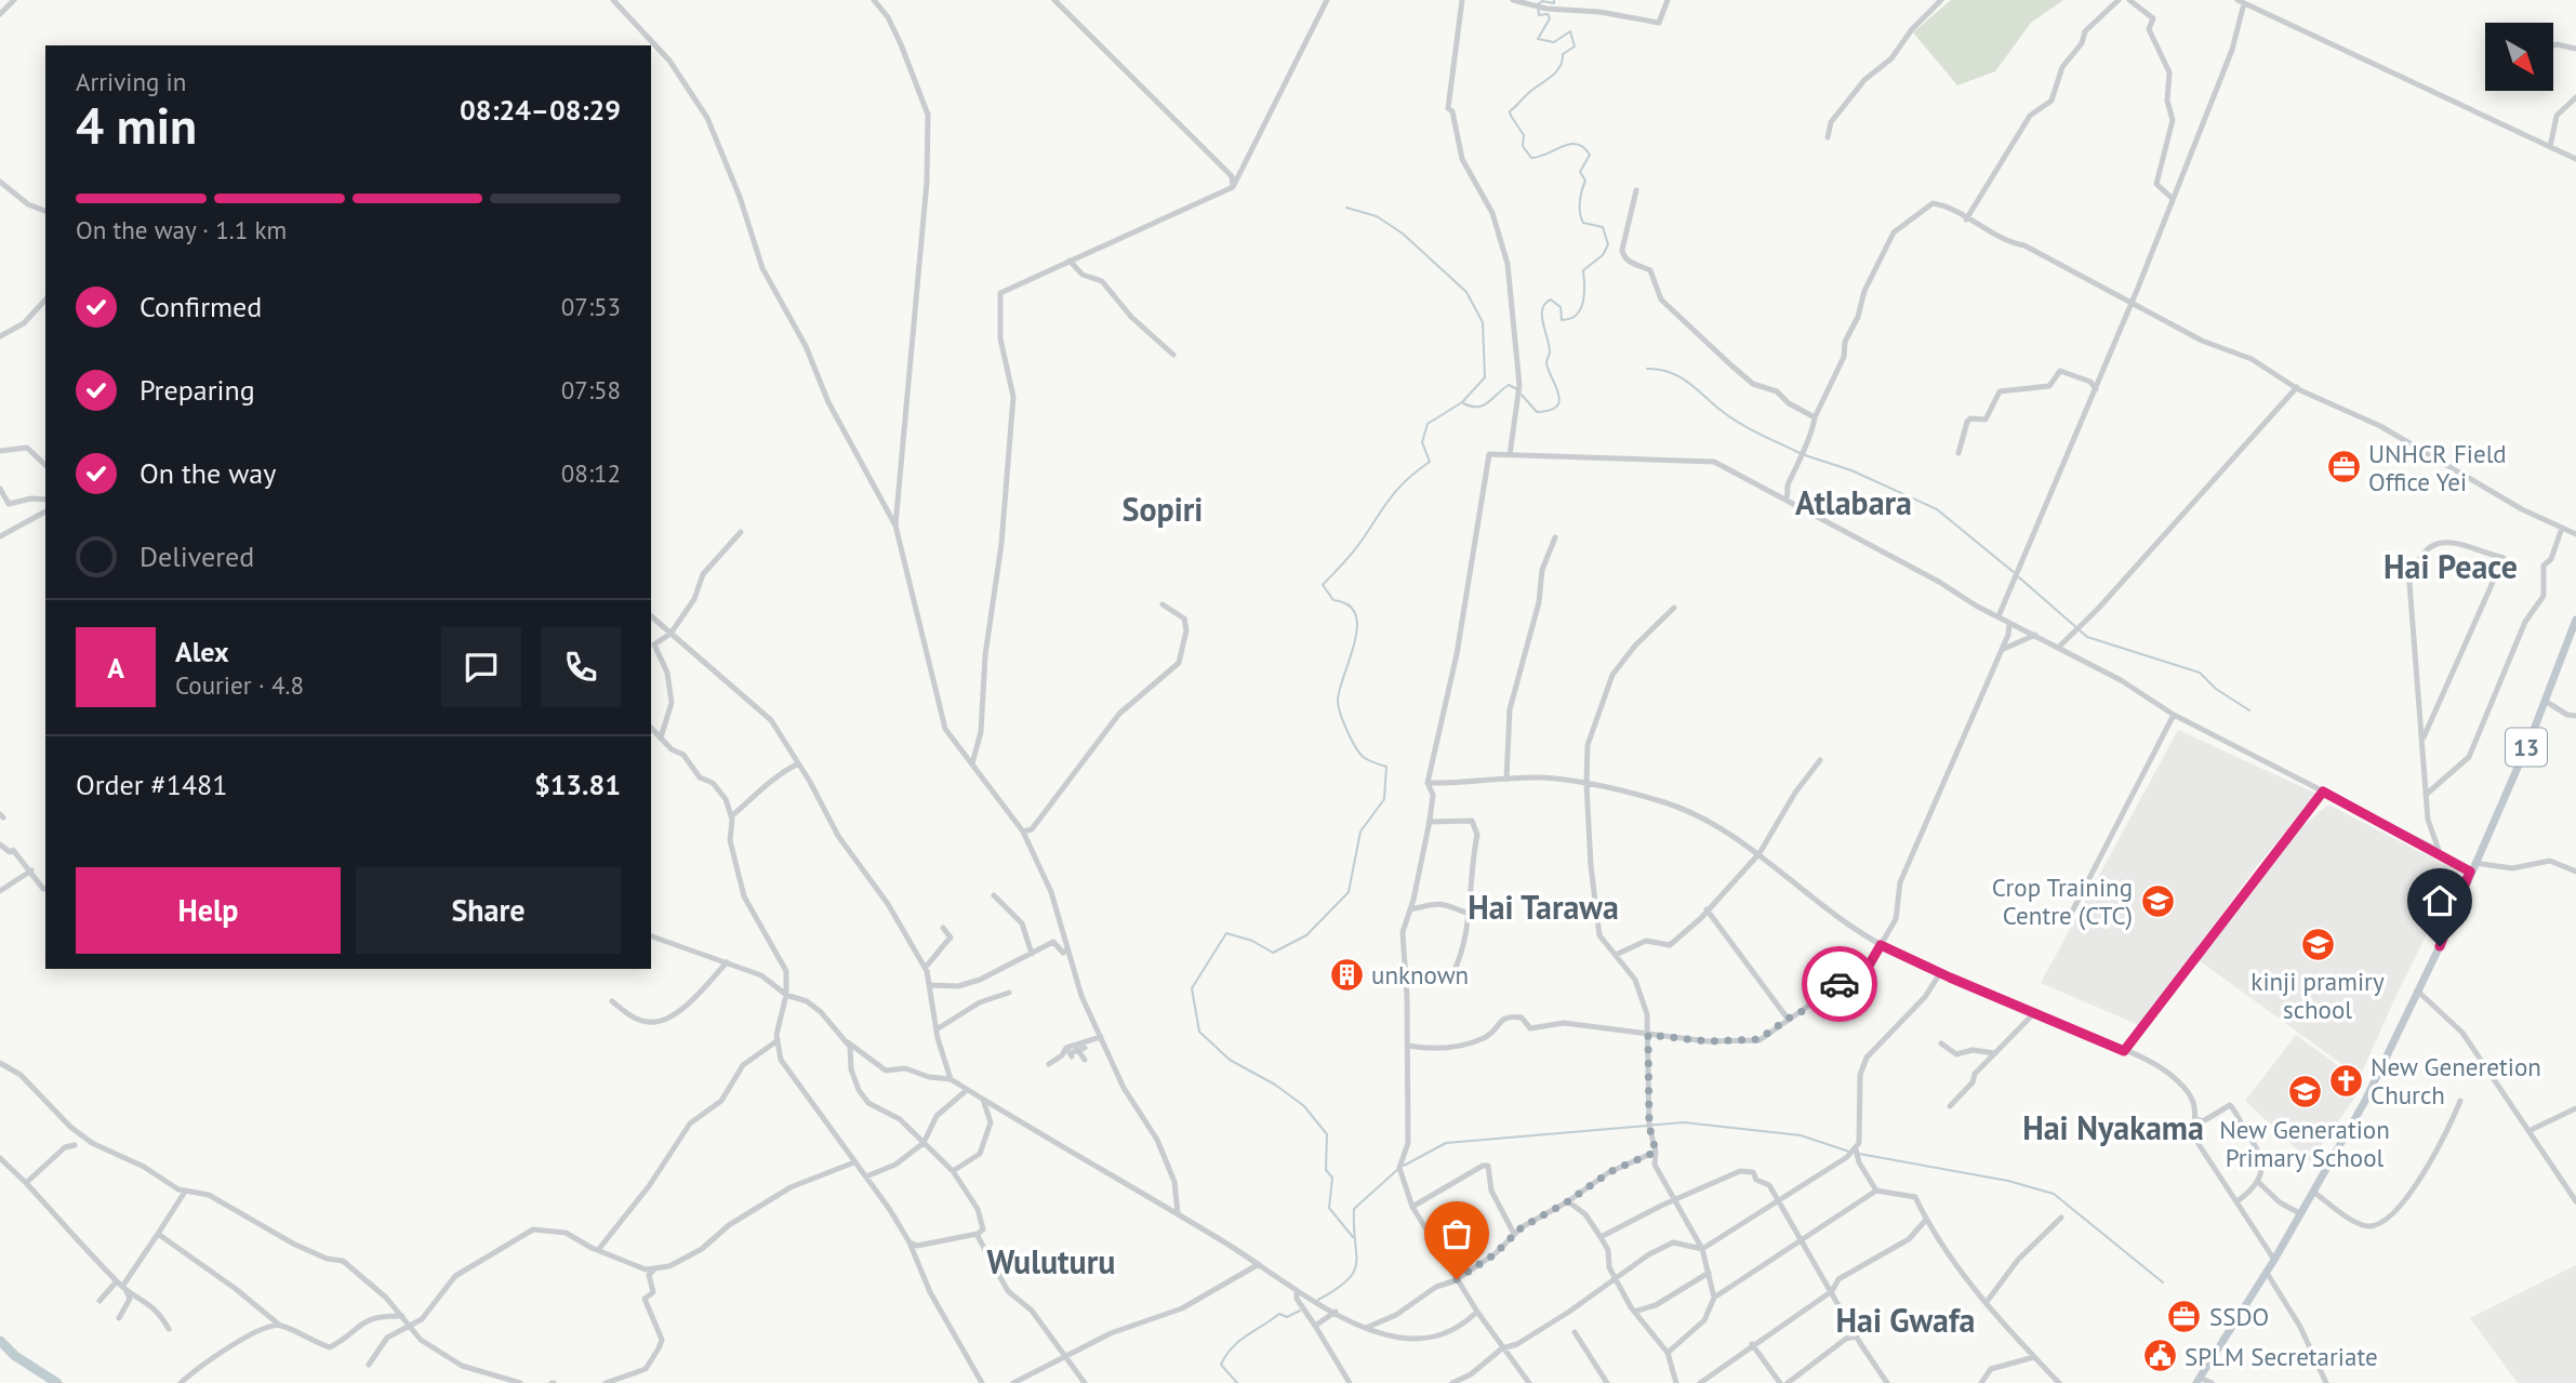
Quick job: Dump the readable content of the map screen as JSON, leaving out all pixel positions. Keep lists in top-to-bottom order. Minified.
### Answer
{"streets":{"main road":["13"]},"districts":["Atlabara","Sopiri","Hai Peace","Hai Tarawa","Hai Nyakama","Wuluturu","Hai Gwafa"],"places":{"office":["UNHCR Field Office Yei","SSDO"],"school or university":["Crop Training Centre (CTC)","kinji pramiry school","New Generation Primary School"],"building":["unknown"],"church":["New Generetion Church"],"public building":["SPLM Secretariate"]},"north":"bottom right","page":{"heading":["4 min","Arriving in","08:24–08:29"],"panel":["Alex","Courier · 4.8","Order #1481","$13.81"],"bar":"On the way · 1.1 km","list":[["Confirmed","07:53"],["Preparing","07:58"],["On the way","08:12"],"Delivered"],"round":"A","buttons":["Help","Share"]}}
